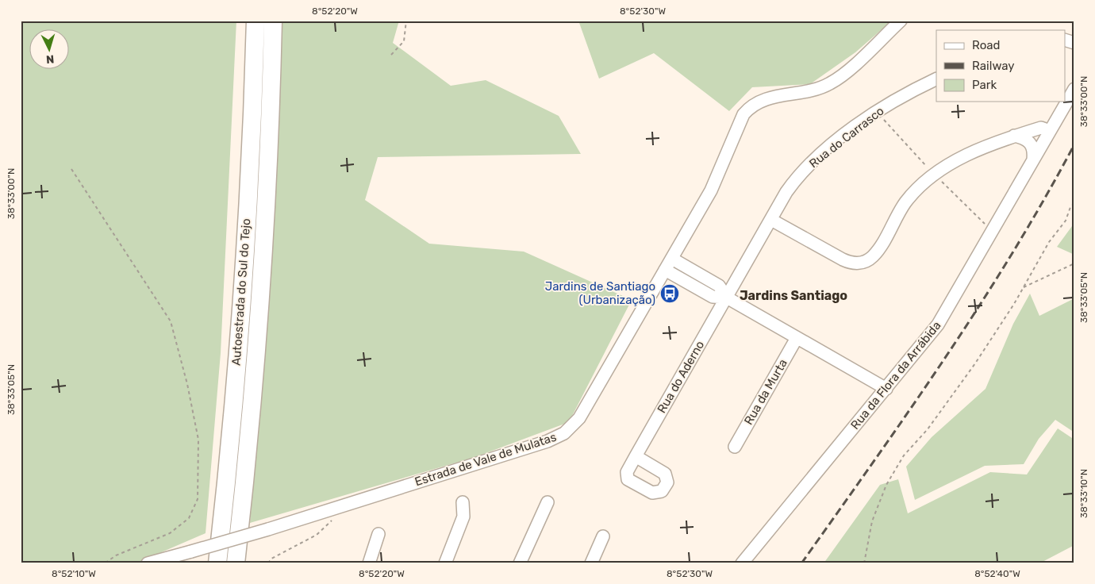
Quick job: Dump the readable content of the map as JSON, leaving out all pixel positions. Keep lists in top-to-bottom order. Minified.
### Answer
{"streets":{"highway":["Autoestrada do Sul do Tejo"],"street":["Rua do Carrasco","Rua da Flora da Arrábida","Rua do Aderno","Rua da Murta","Estrada de Vale de Mulatas"]},"crossings":[["Rua do Carrasco","Rua do Aderno"]],"districts":["Jardins Santiago"],"places":{"bus stop":["Jardins de Santiago (Urbanização)"]},"legend":["Road","Railway","Park"],"north":"bottom","coordinates":["8°52'20\"W","8°52'30\"W","38°33'00\"N","38°33'05\"N","38°33'10\"N","8°52'10\"W","8°52'40\"W"]}
